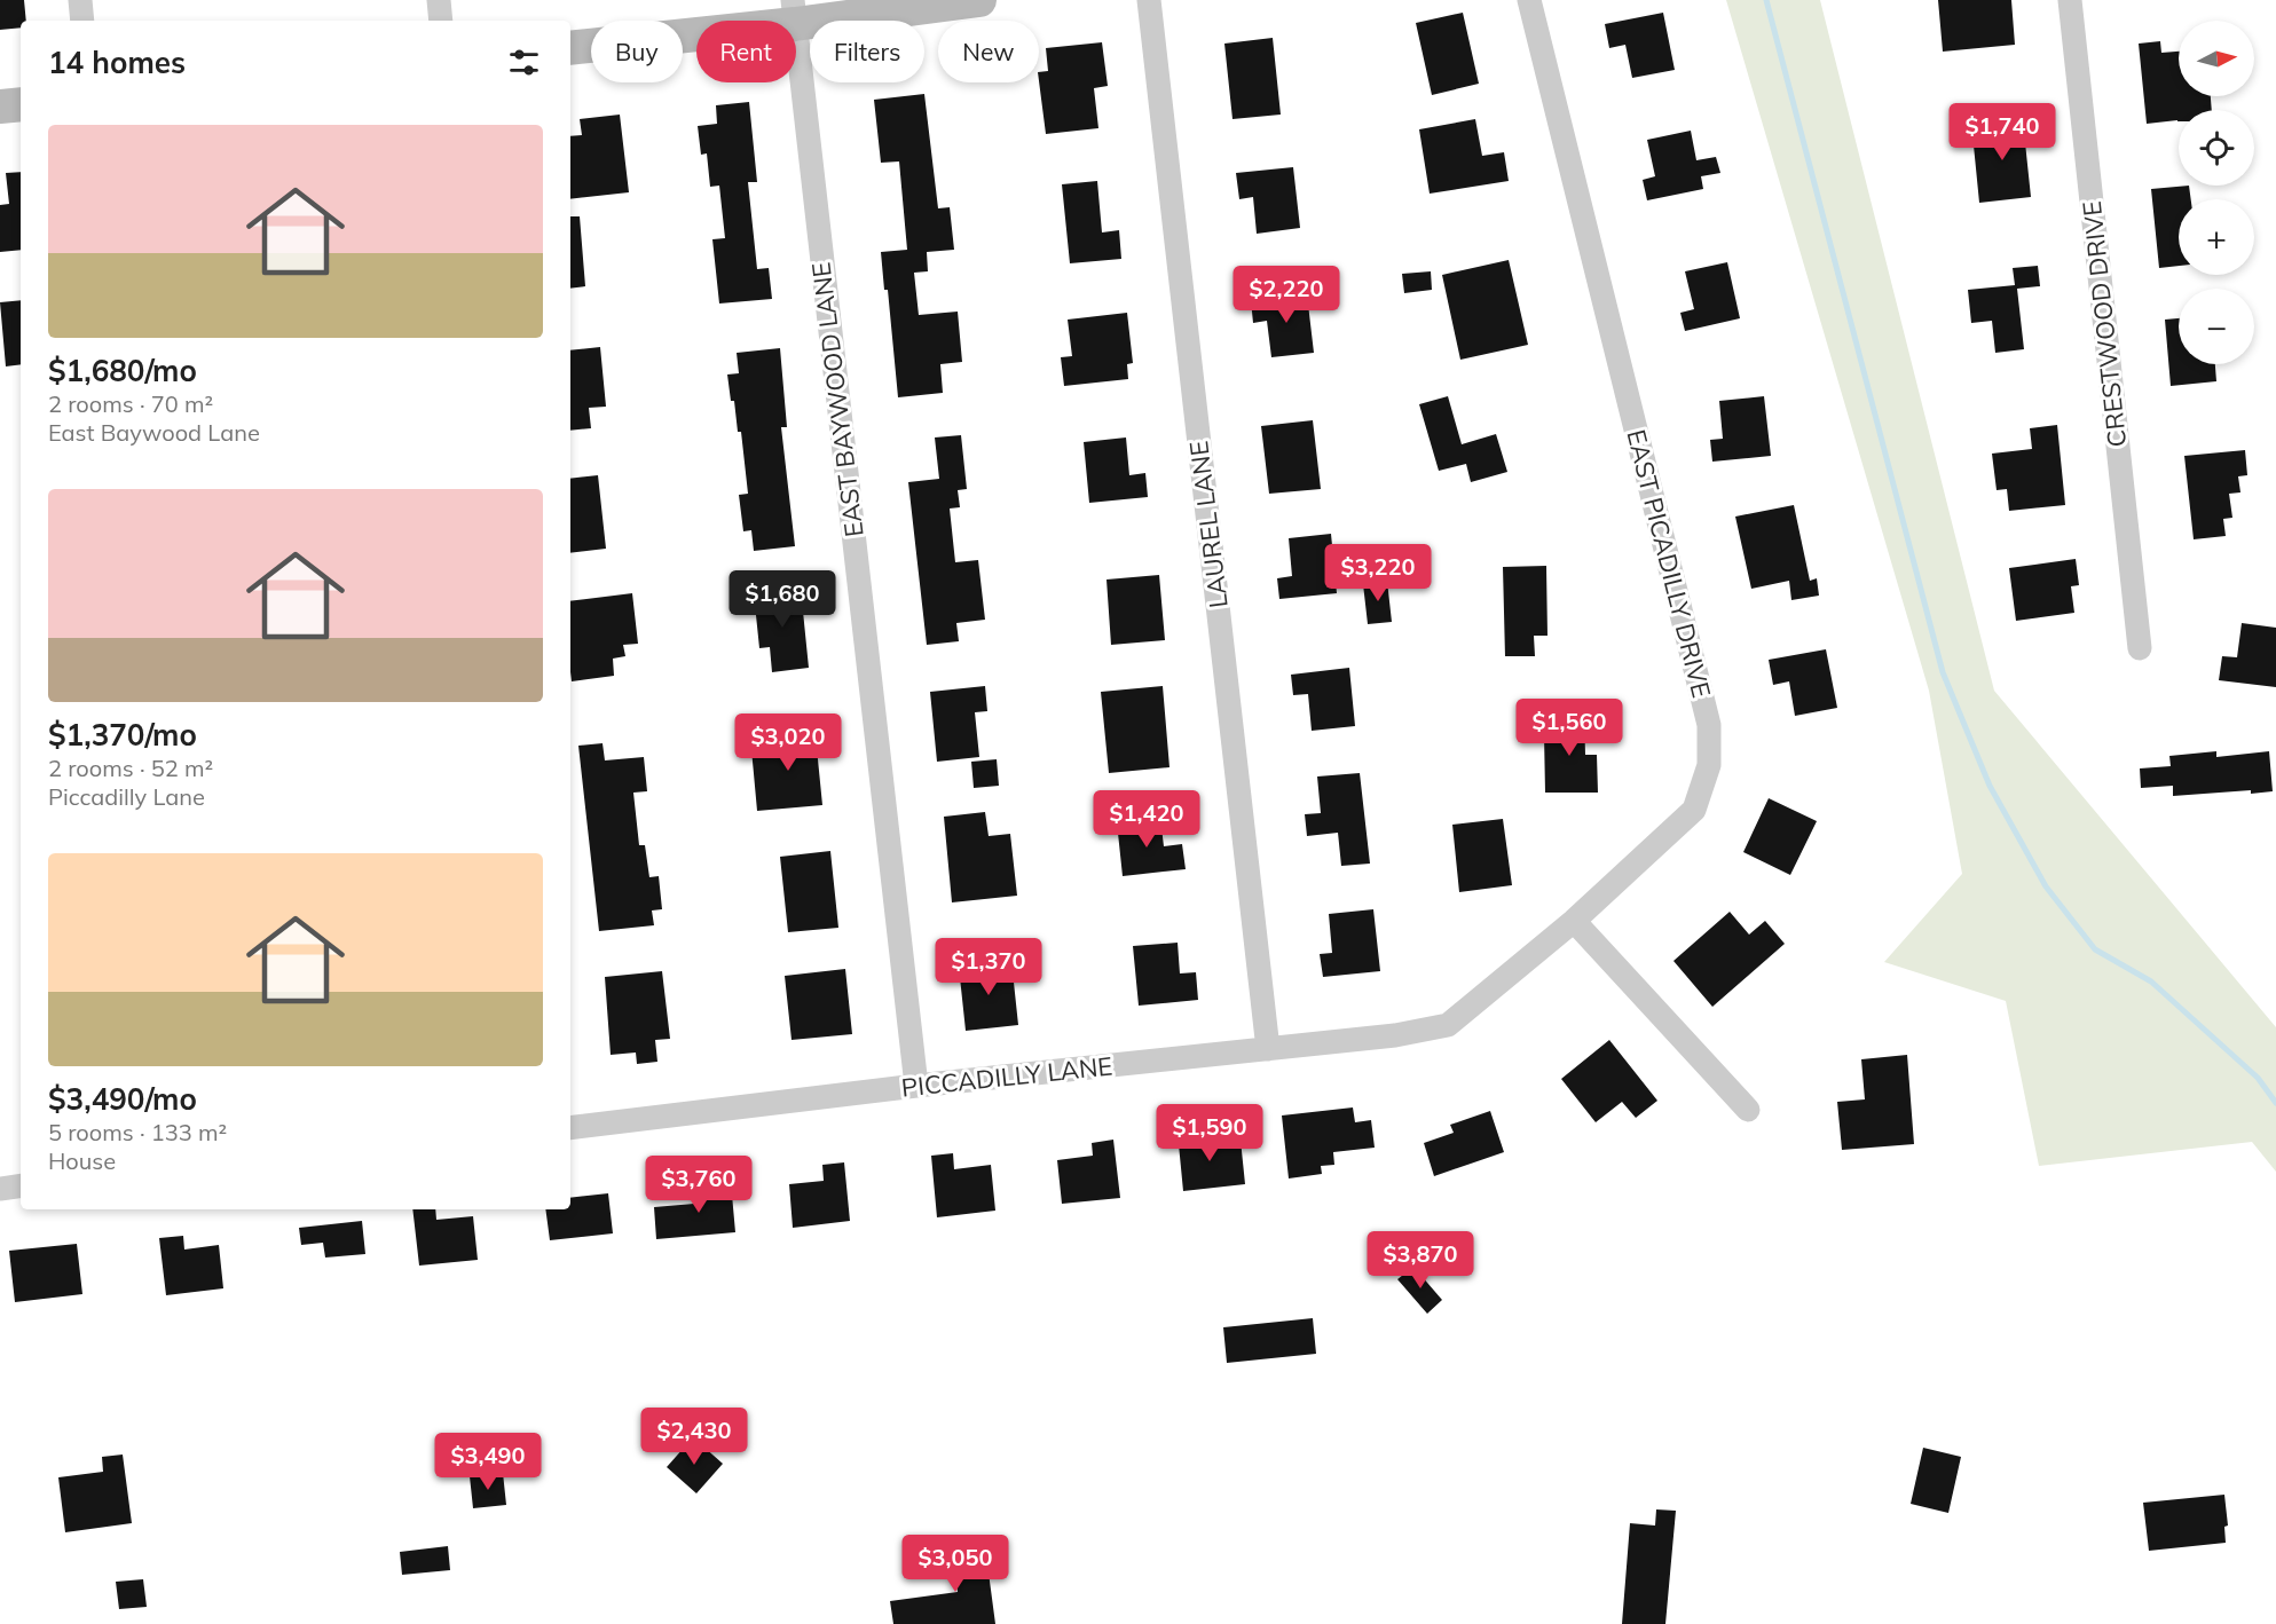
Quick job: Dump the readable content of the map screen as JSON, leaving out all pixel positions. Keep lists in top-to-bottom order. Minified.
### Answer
{"streets":{"street":["CRESTWOOD DRIVE","EAST BAYWOOD LANE","LAUREL LANE","EAST PICADILLY DRIVE","PICCADILLY LANE"]},"crossings":[["EAST BAYWOOD LANE","PICCADILLY LANE"],["LAUREL LANE","PICCADILLY LANE"],["EAST PICADILLY DRIVE","PICCADILLY LANE"]],"north":"right","page":{"map_buttons":["+","−"],"chip":["Buy","Rent","Filters","New"],"heading":"14 homes","price":["$1,740","$2,220","$3,220","$1,680","$1,560","$3,020","$1,420","$1,370","$1,590","$3,760","$3,870","$2,430","$3,490","$3,050"],"list":[{"name":"$1,680/mo","note":"2 rooms · 70 m² · East Baywood Lane"},{"name":"$1,370/mo","note":"2 rooms · 52 m² · Piccadilly Lane"},{"name":"$3,490/mo","note":"5 rooms · 133 m² · House"}]}}
